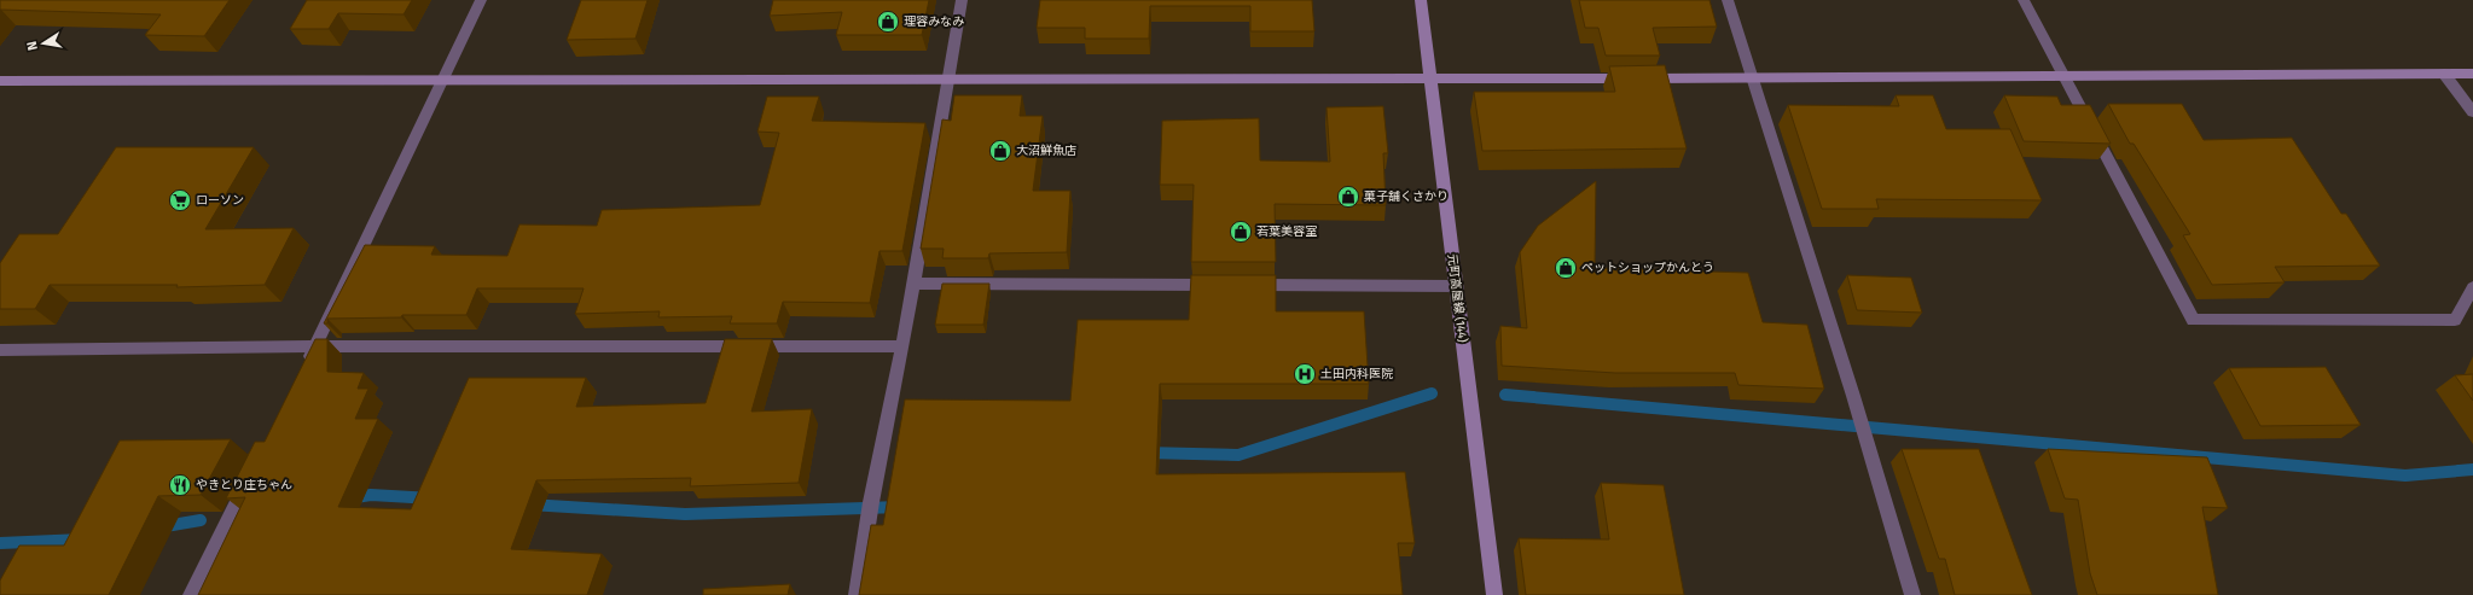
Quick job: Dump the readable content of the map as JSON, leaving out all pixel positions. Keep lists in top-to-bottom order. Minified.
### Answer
{"streets":{"street":["元町高屋線 (144)"]},"places":{"shop":["理容みなみ","大沼鮮魚店","菓子舗くさかり","若葉美容室","ペットショップかんとう"],"supermarket":["ローソン"],"hospital":["土田内科医院"],"restaurant":["やきとり庄ちゃん"]},"north":"left"}
